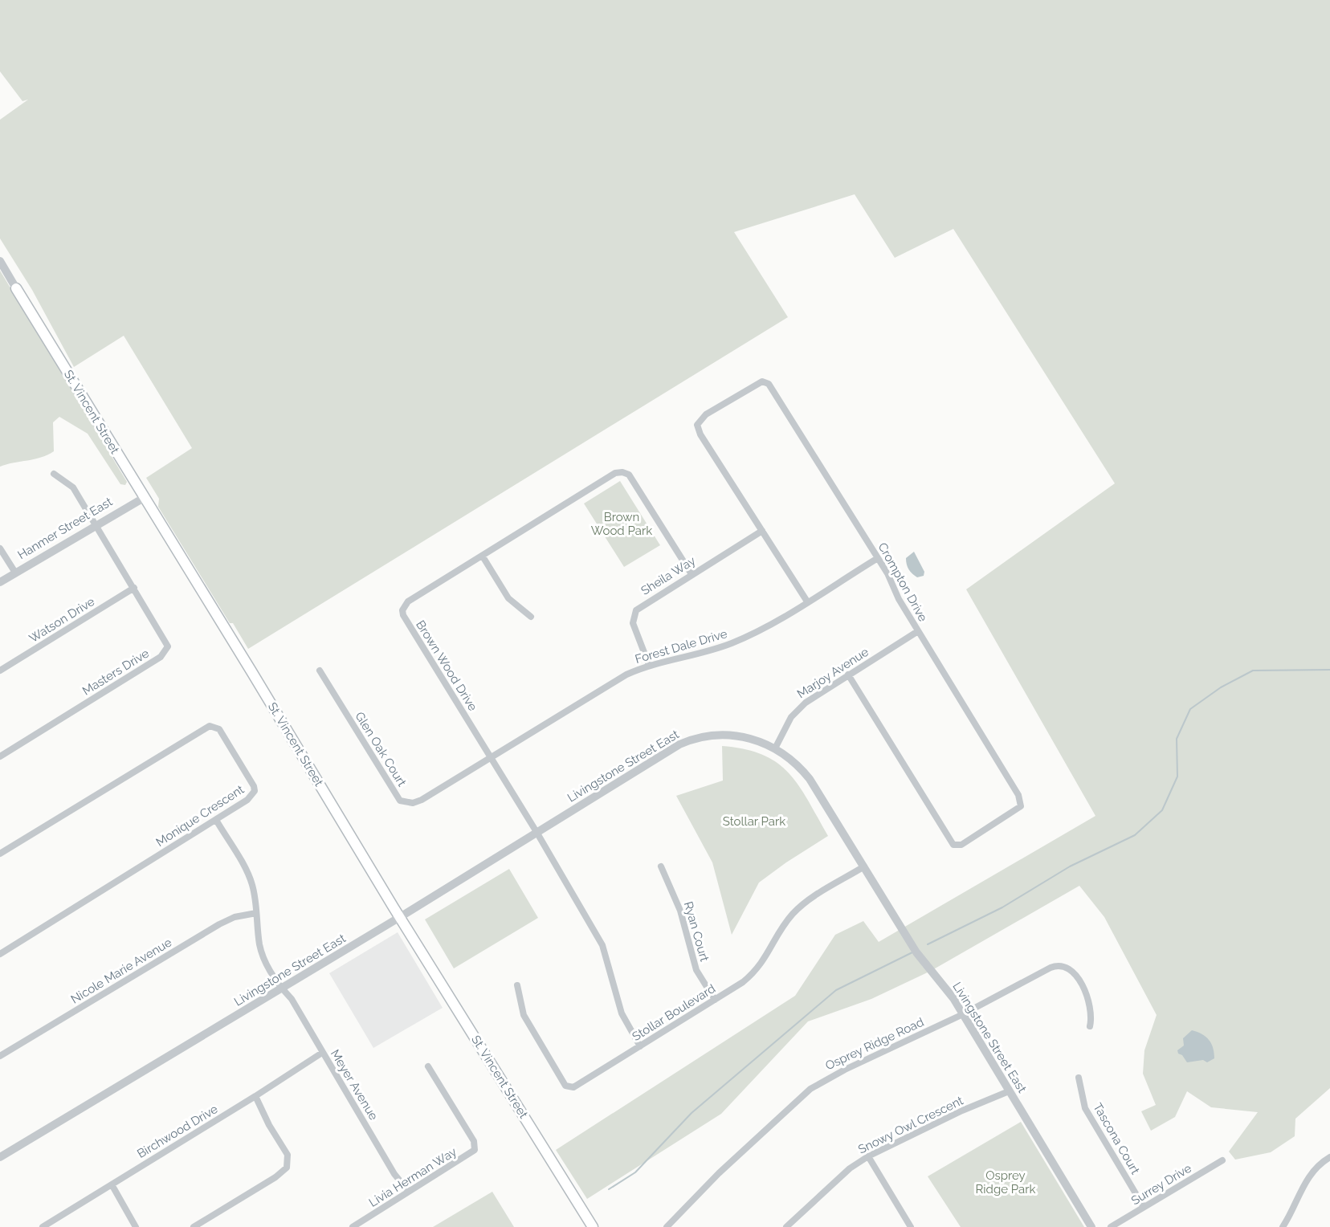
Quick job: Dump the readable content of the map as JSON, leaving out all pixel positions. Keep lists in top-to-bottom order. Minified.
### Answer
{"streets":{"main road":["St. Vincent Street"],"street":["Hanmer Street East","Sheila Way","Crompton Drive","Watson Drive","Forest Dale Drive","Brown Wood Drive","Masters Drive","Marjoy Avenue","Glen Oak Court","Livingstone Street East","Monique Crescent","Ryan Court","Nicole Marie Avenue","Stollar Boulevard","Osprey Ridge Road","Meyer Avenue","Snowy Owl Crescent","Birchwood Drive","Tascona Court","Livia Herman Way","Surrey Drive"]},"crossings":[["St. Vincent Street","Hanmer Street East"],["St. Vincent Street","Livingstone Street East"],["Hanmer Street East","Masters Drive"],["Sheila Way","Crompton Drive"],["Sheila Way","Forest Dale Drive"],["Sheila Way","Brown Wood Drive"],["Crompton Drive","Forest Dale Drive"],["Crompton Drive","Marjoy Avenue"],["Watson Drive","Masters Drive"],["Forest Dale Drive","Brown Wood Drive"],["Forest Dale Drive","Glen Oak Court"],["Brown Wood Drive","Glen Oak Court"],["Brown Wood Drive","Livingstone Street East"],["Brown Wood Drive","Stollar Boulevard"],["Marjoy Avenue","Livingstone Street East"],["Livingstone Street East","Stollar Boulevard"],["Livingstone Street East","Osprey Ridge Road"],["Livingstone Street East","Meyer Avenue"],["Livingstone Street East","Snowy Owl Crescent"],["Monique Crescent","Meyer Avenue"],["Ryan Court","Stollar Boulevard"],["Nicole Marie Avenue","Meyer Avenue"],["Meyer Avenue","Birchwood Drive"],["Meyer Avenue","Livia Herman Way"],["Tascona Court","Surrey Drive"]],"parks":["Brown Wood Park","Stollar Park","Osprey Ridge Park"]}
